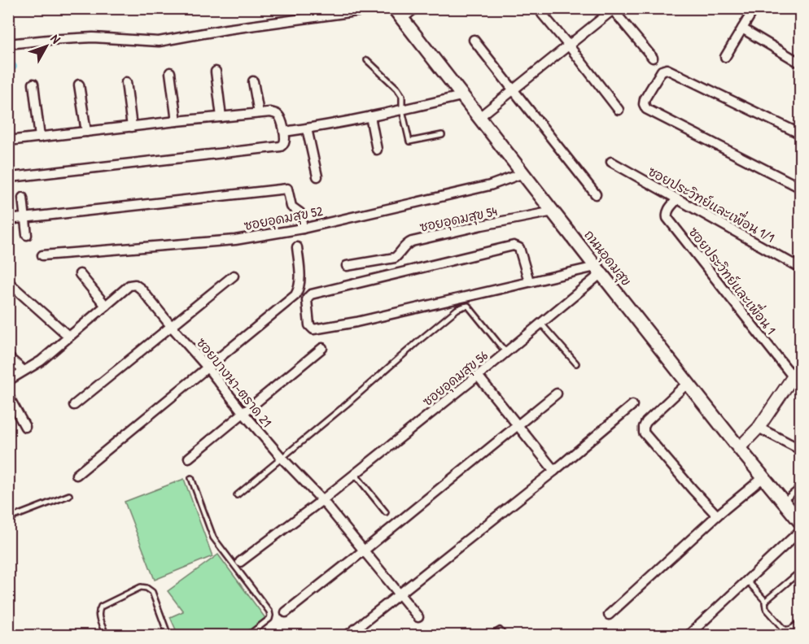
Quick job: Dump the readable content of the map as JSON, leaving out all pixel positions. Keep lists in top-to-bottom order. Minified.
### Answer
{"streets":{"main road":["ถนนอุดมสุข"],"street":["ซอยประวิทย์และเพื่อน 1/1","ซอยอุดมสุข 52","ซอยอุดมสุข 54","ซอยประวิทย์และเพื่อน 1","ซอยอุดมสุข 56","ซอยบางนา-ตราด 21"]},"crossings":[["ซอยประวิทย์และเพื่อน 1/1","ซอยประวิทย์และเพื่อน 1"],["ซอยอุดมสุข 52","ถนนอุดมสุข"],["ซอยอุดมสุข 54","ถนนอุดมสุข"],["ถนนอุดมสุข","ซอยอุดมสุข 56"],["ซอยอุดมสุข 56","ซอยบางนา-ตราด 21"]],"north":"top right"}
